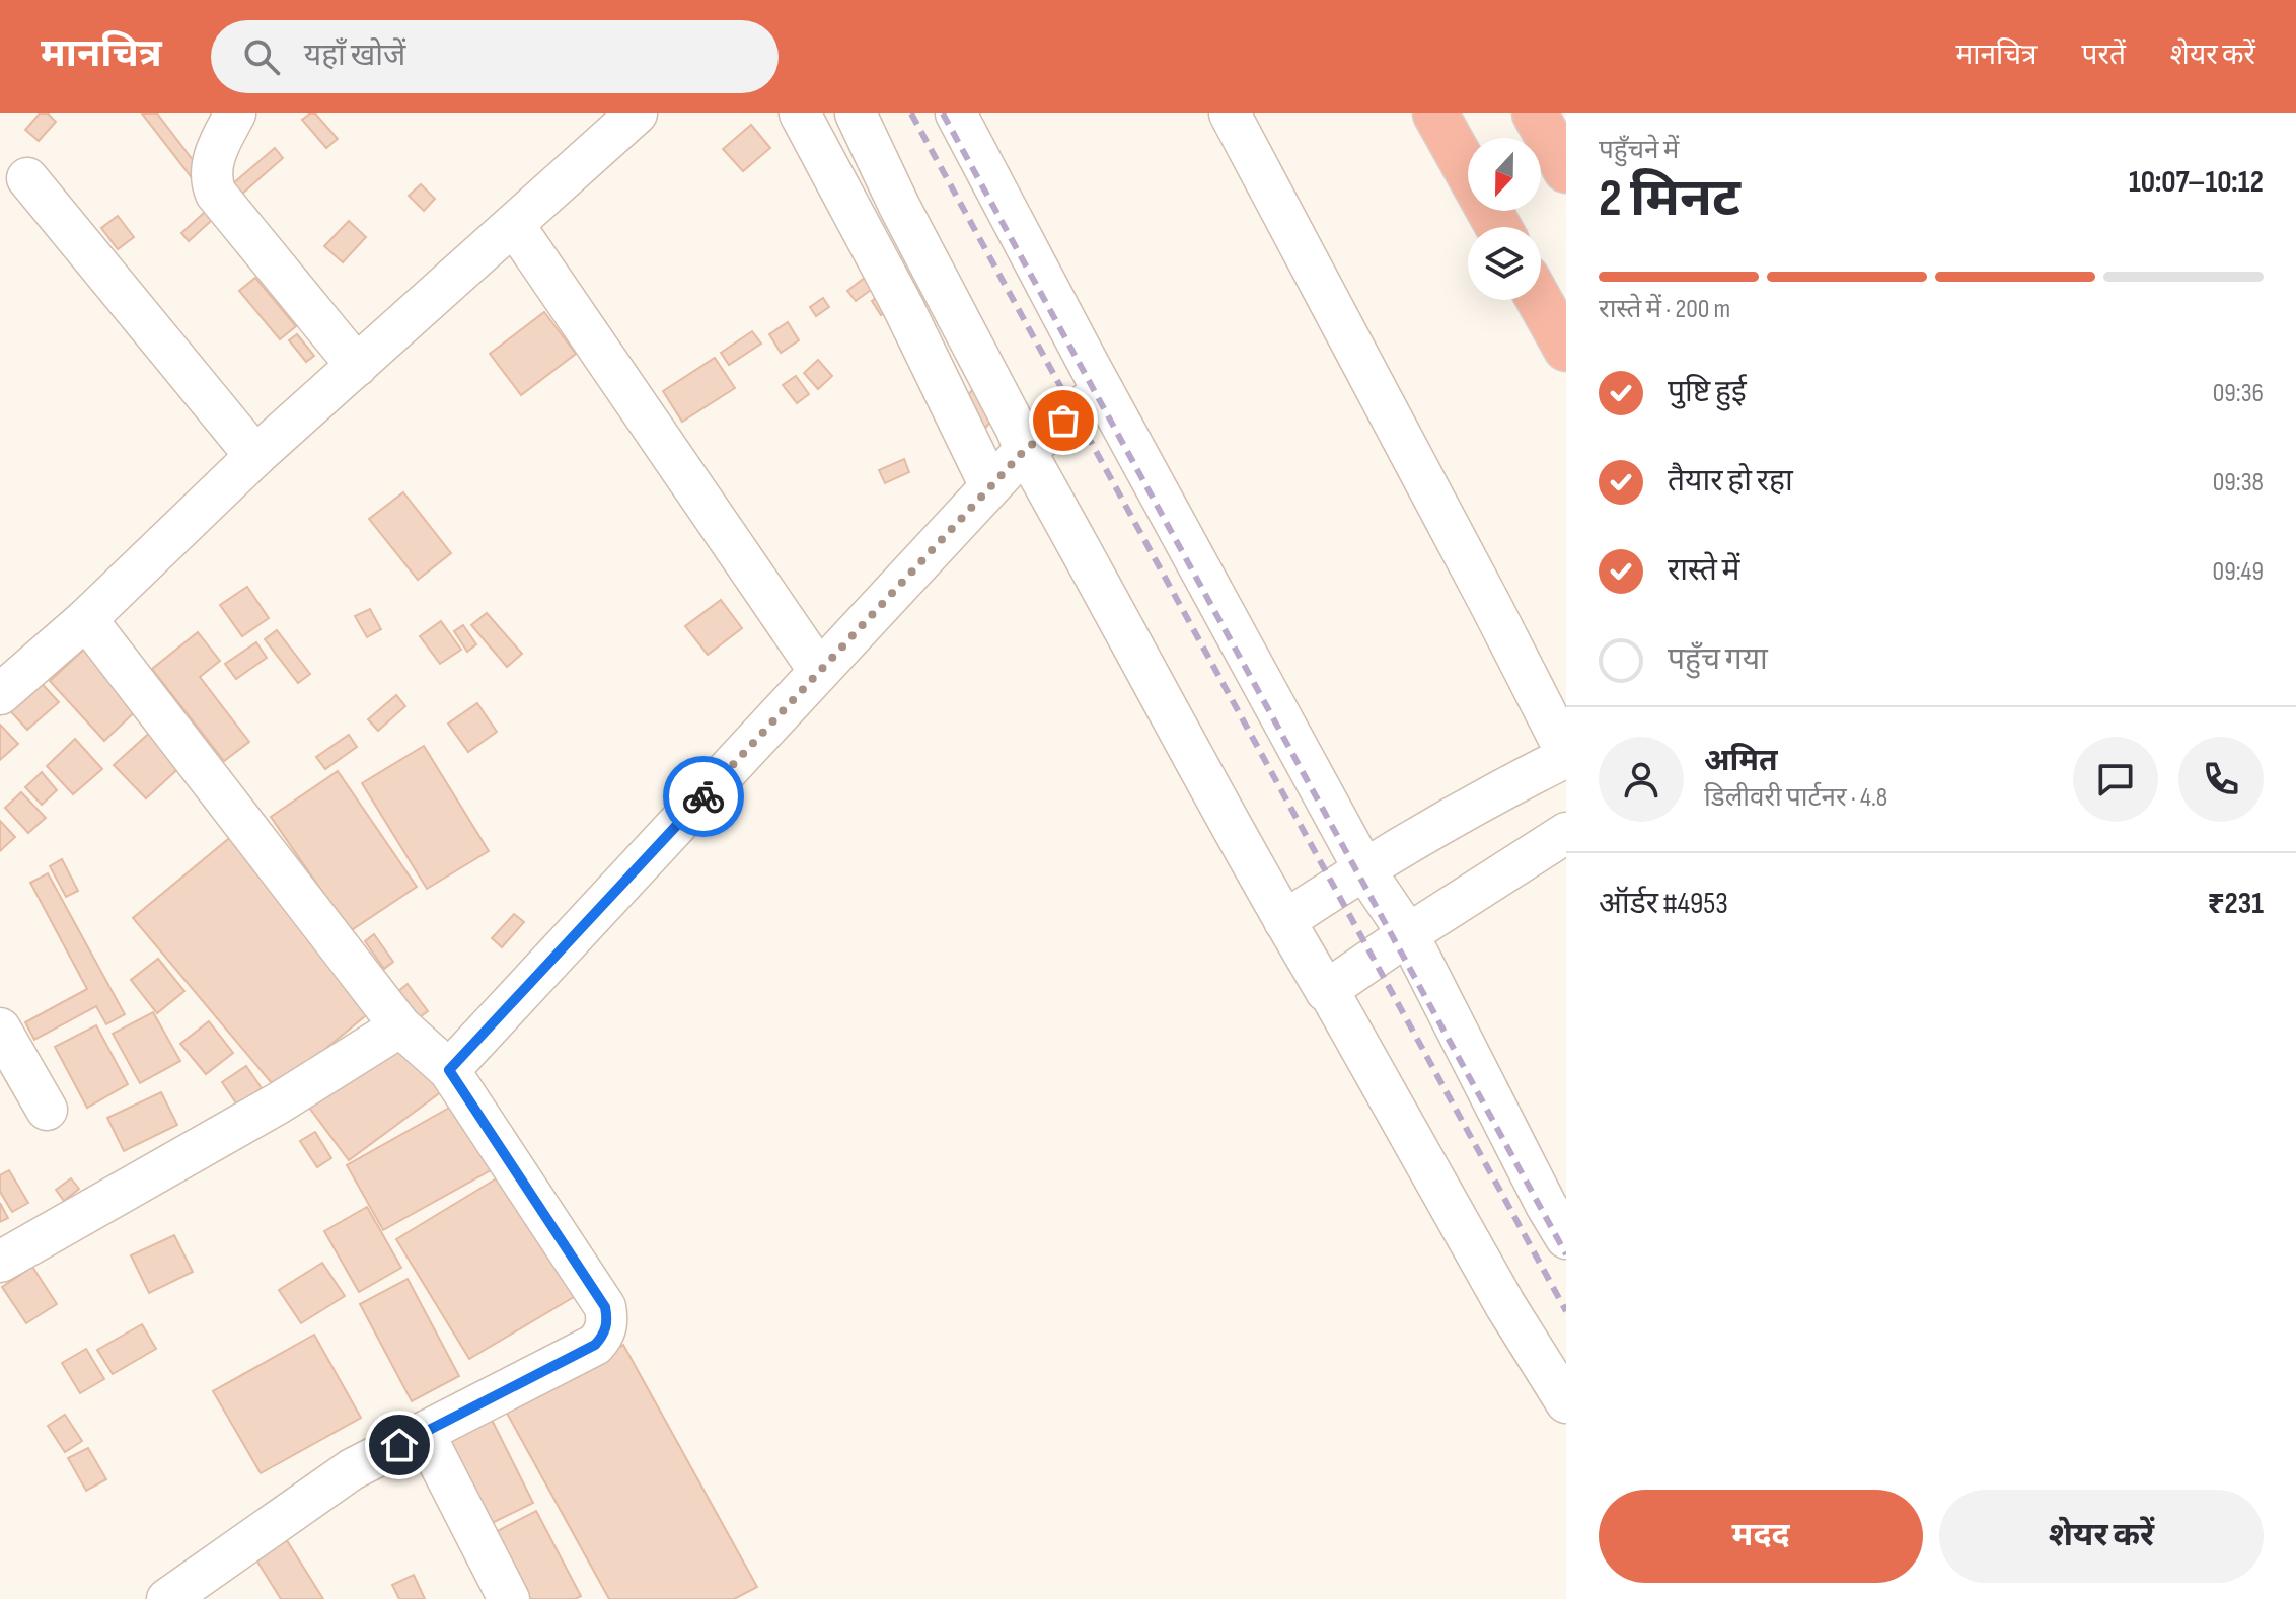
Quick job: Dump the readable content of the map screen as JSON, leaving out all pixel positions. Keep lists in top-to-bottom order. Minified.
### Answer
{"north":"bottom","page":{"header":"मानचित्र","search":"यहाँ खोजें","nav":["मानचित्र","परतें","शेयर करें"],"heading":["2 मिनट","पहुँचने में","10:07–10:12"],"panel":["अमित","डिलीवरी पार्टनर · 4.8","ऑर्डर #4953","₹231"],"bar":"रास्ते में · 200 m","list":[["पुष्टि हुई","09:36"],["तैयार हो रहा","09:38"],["रास्ते में","09:49"],"पहुँच गया"],"buttons":["मदद","शेयर करें"]}}
